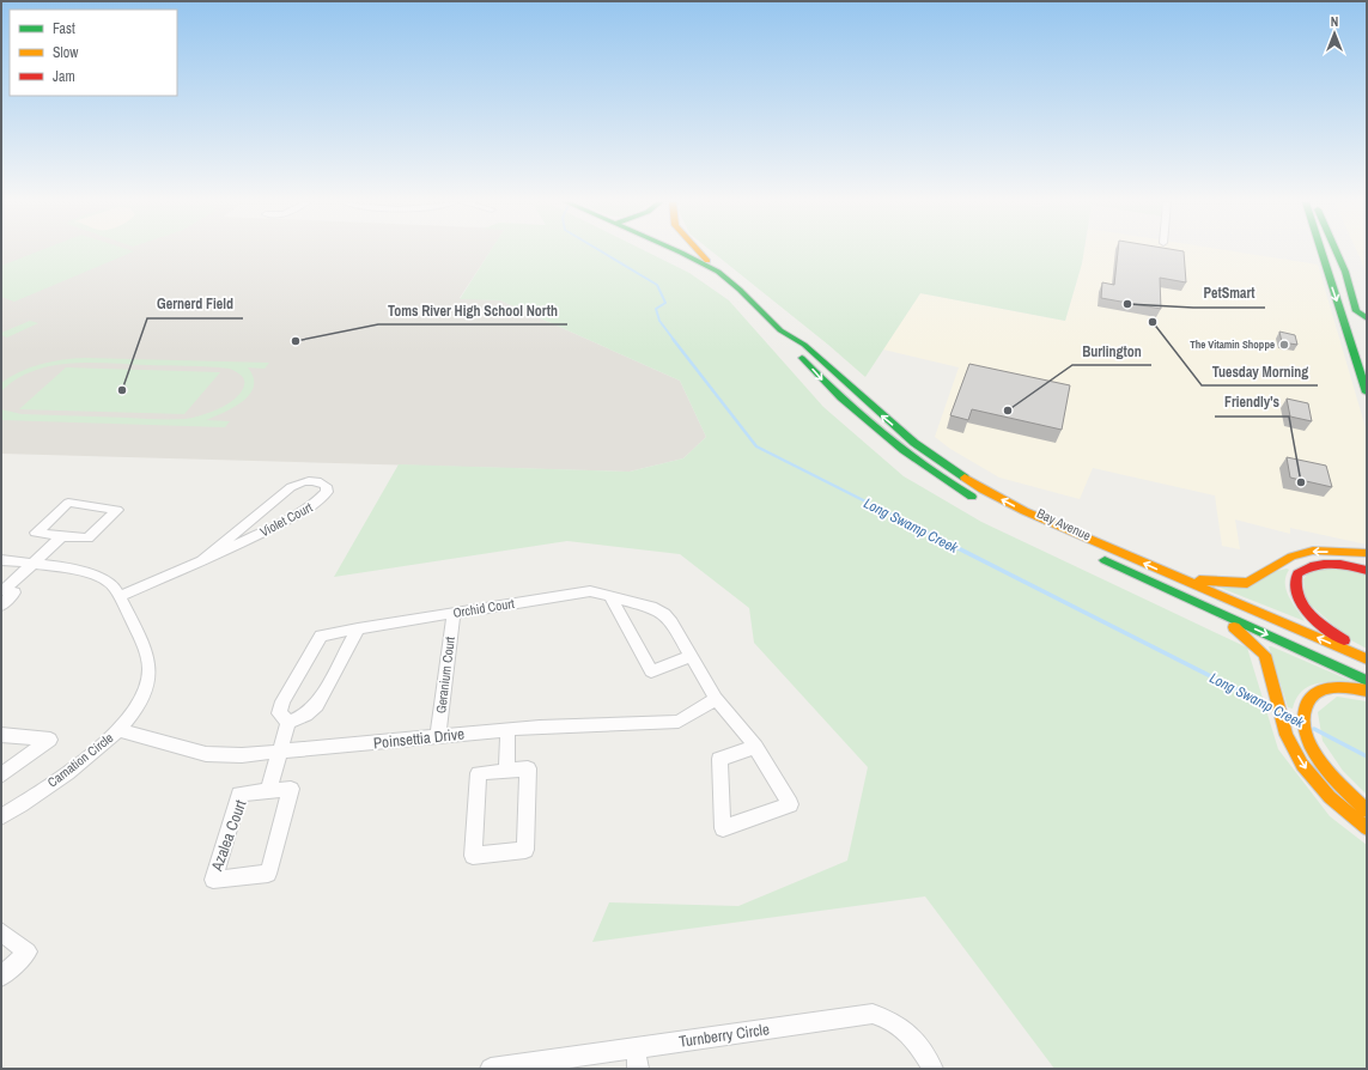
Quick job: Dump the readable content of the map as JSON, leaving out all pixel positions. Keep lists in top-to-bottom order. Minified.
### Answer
{"streets":{"main road":["Bay Avenue"],"street":["Violet Court","Orchid Court","Geranium Court","Poinsettia Drive","Carnation Circle","Azalea Court","Turnberry Circle"]},"crossings":[["Violet Court","Carnation Circle"],["Orchid Court","Geranium Court"],["Orchid Court","Poinsettia Drive"],["Geranium Court","Poinsettia Drive"],["Poinsettia Drive","Carnation Circle"]],"water":["Long Swamp Creek"],"places":["PetSmart","Tuesday Morning","Toms River High School North","The Vitamin Shoppe","Gernerd Field","Burlington","Friendly's"],"legend":["Fast","Slow","Jam"],"north":"top"}
